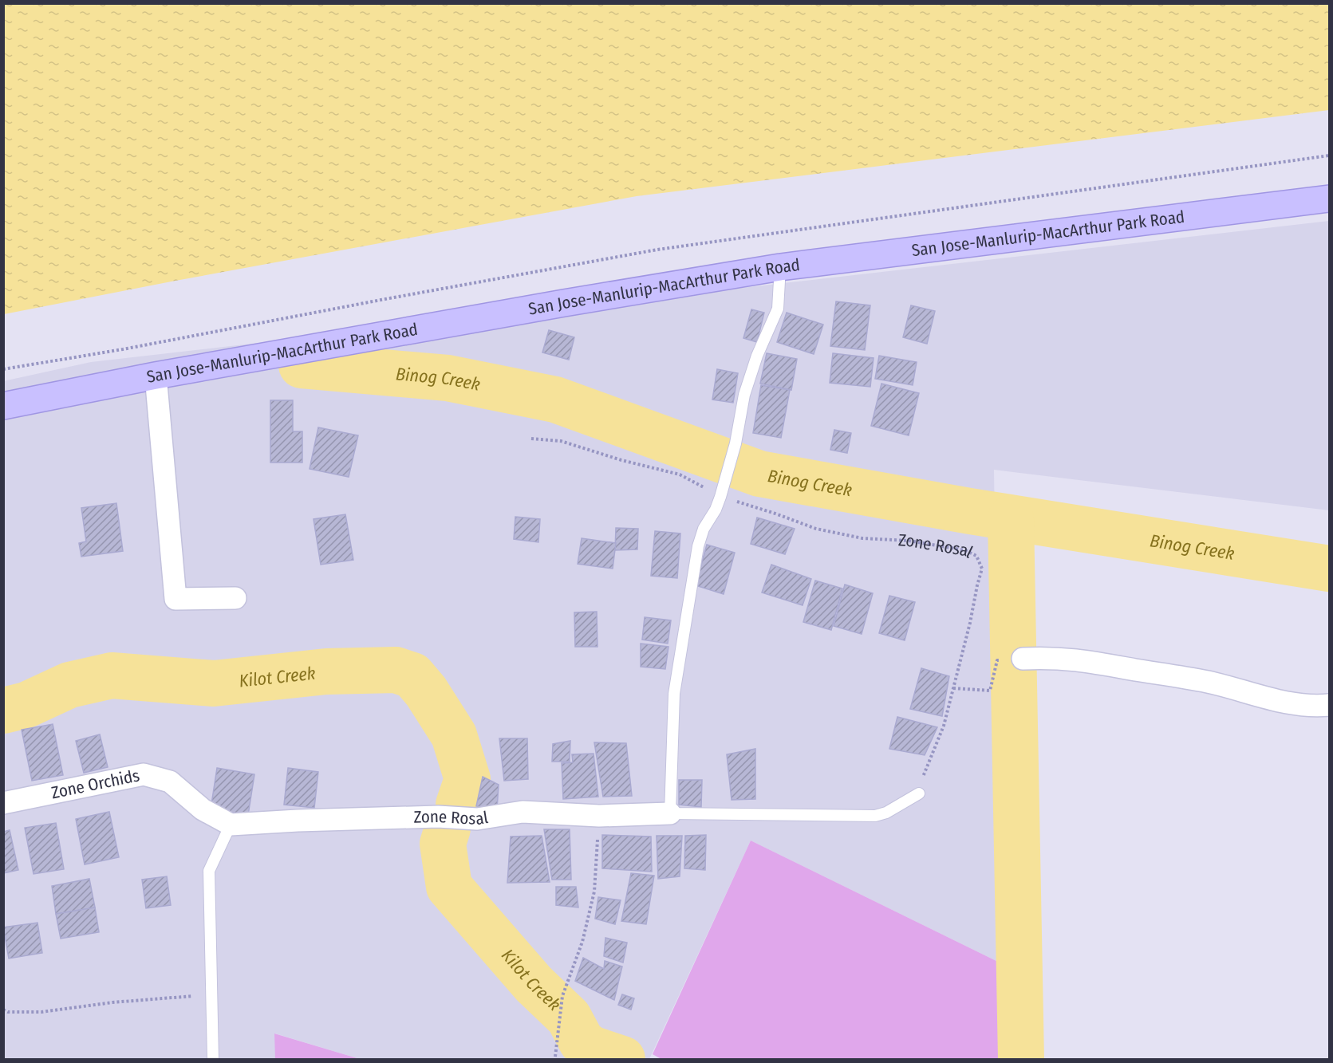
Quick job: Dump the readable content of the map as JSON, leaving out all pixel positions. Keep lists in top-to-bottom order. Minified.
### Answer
{"streets":{"main road":["San Jose-Manlurip-MacArthur Park Road"],"street":["Zone Rosal","Zone Orchids"]},"crossings":[["Zone Rosal","Zone Orchids"]],"water":["Binog Creek","Kilot Creek"]}
